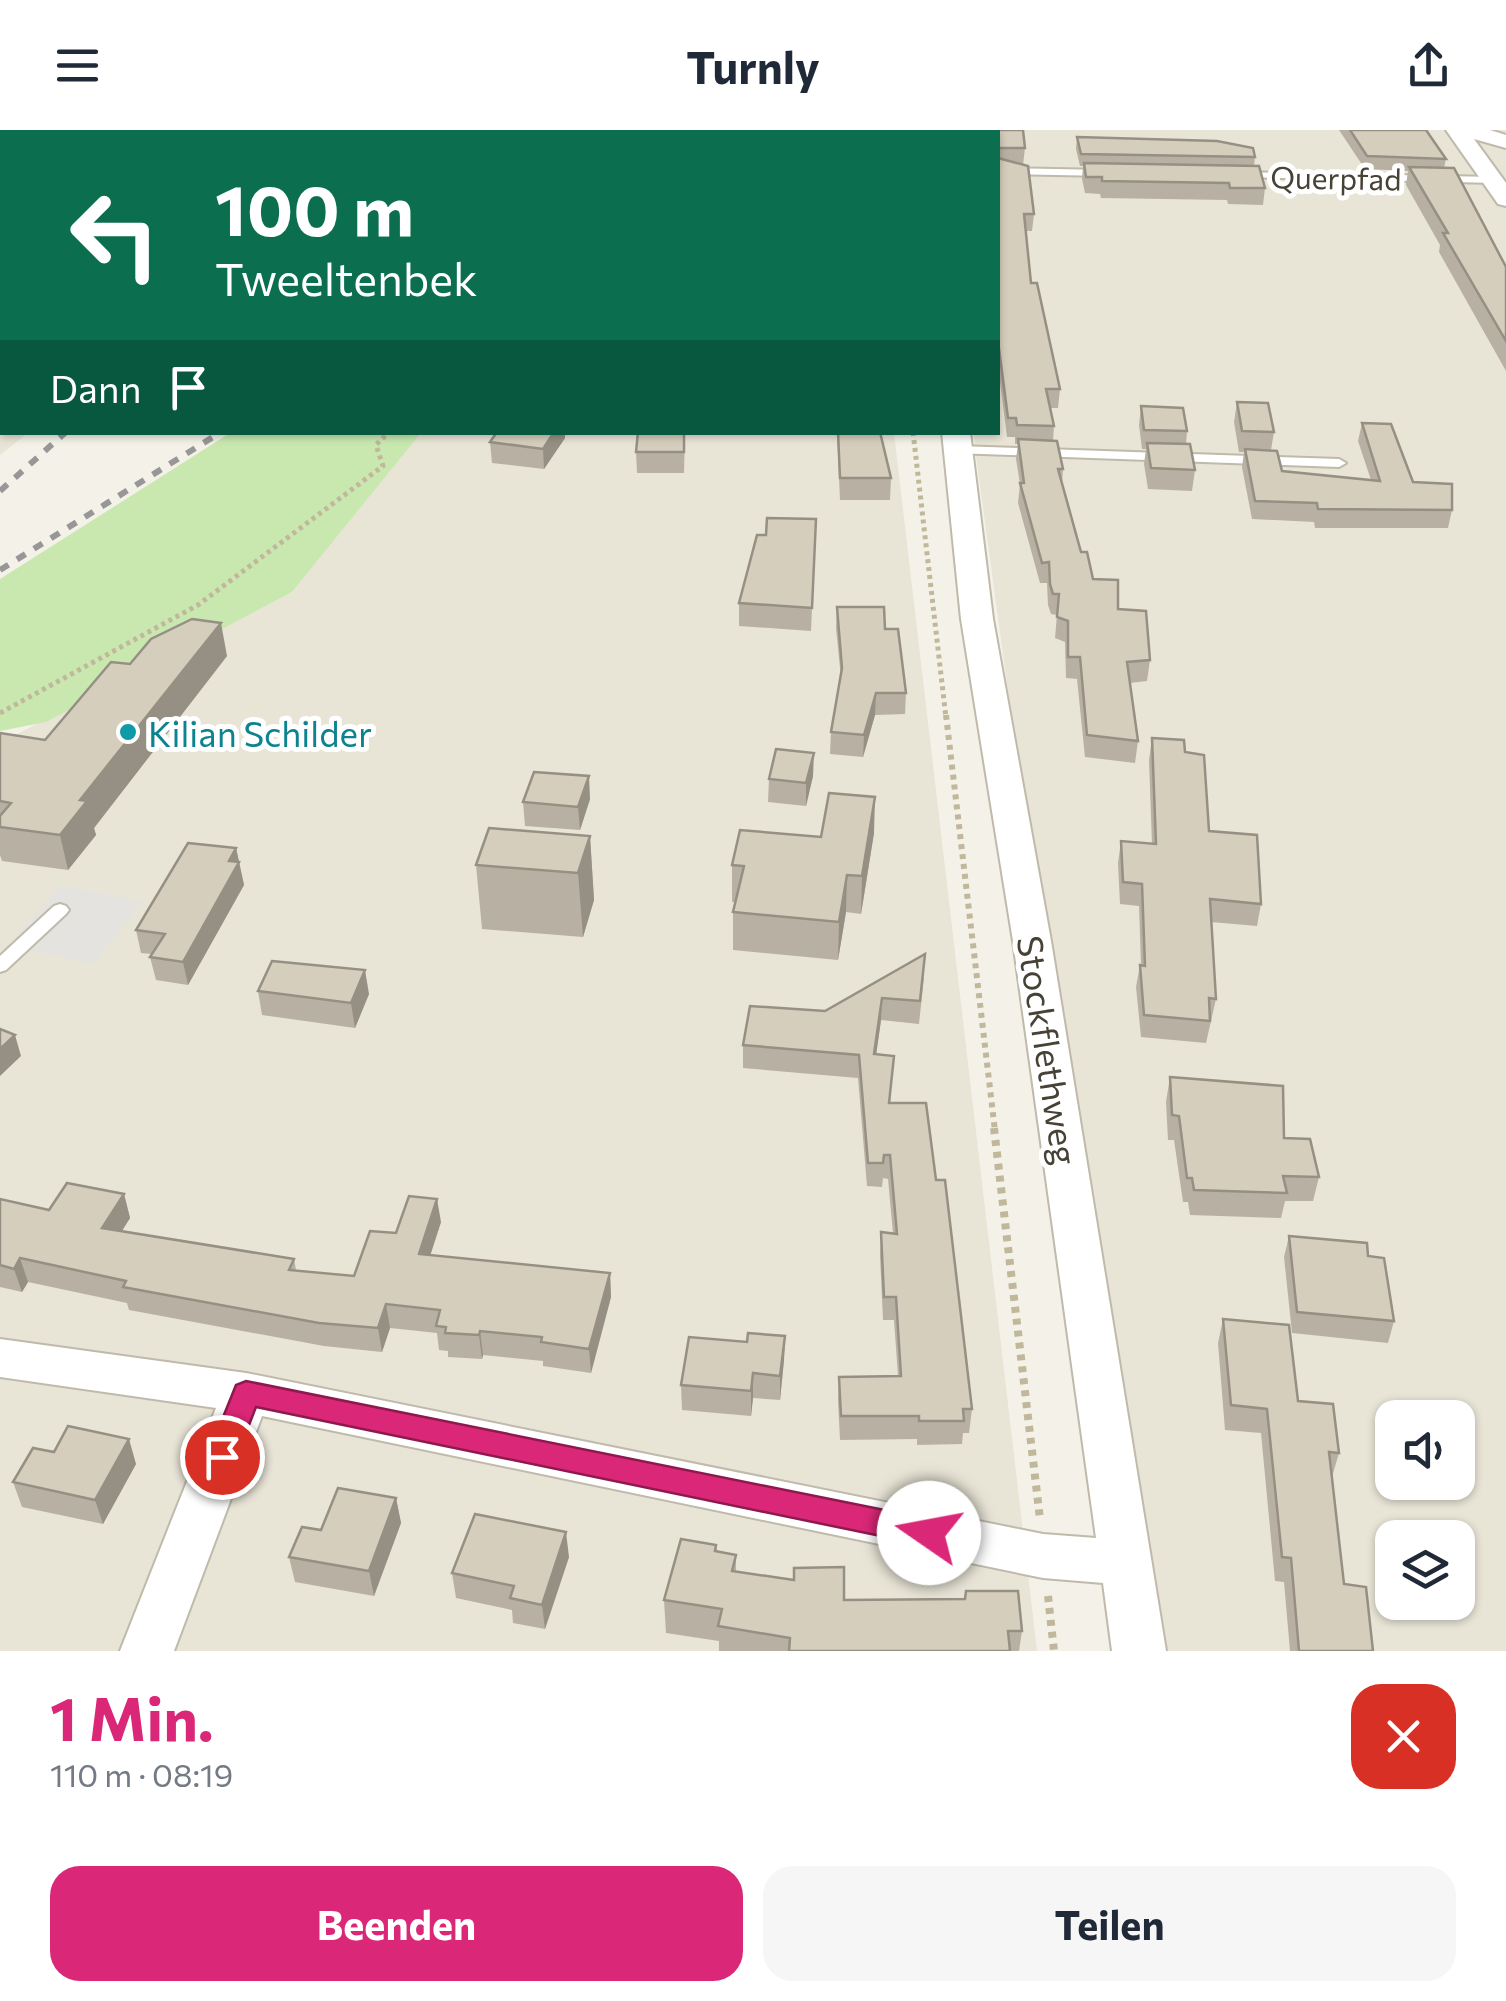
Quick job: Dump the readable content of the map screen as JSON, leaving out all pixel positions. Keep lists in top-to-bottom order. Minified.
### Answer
{"streets":{"street":["Stockflethweg"],"lane":["Querpfad"]},"places":["Kilian Schilder"],"page":{"header":"Turnly","turn":["100 m","Tweeltenbek"],"then":"Dann","heading":["1 Min.","110 m · 08:19"],"buttons":["Beenden","Teilen"]}}
